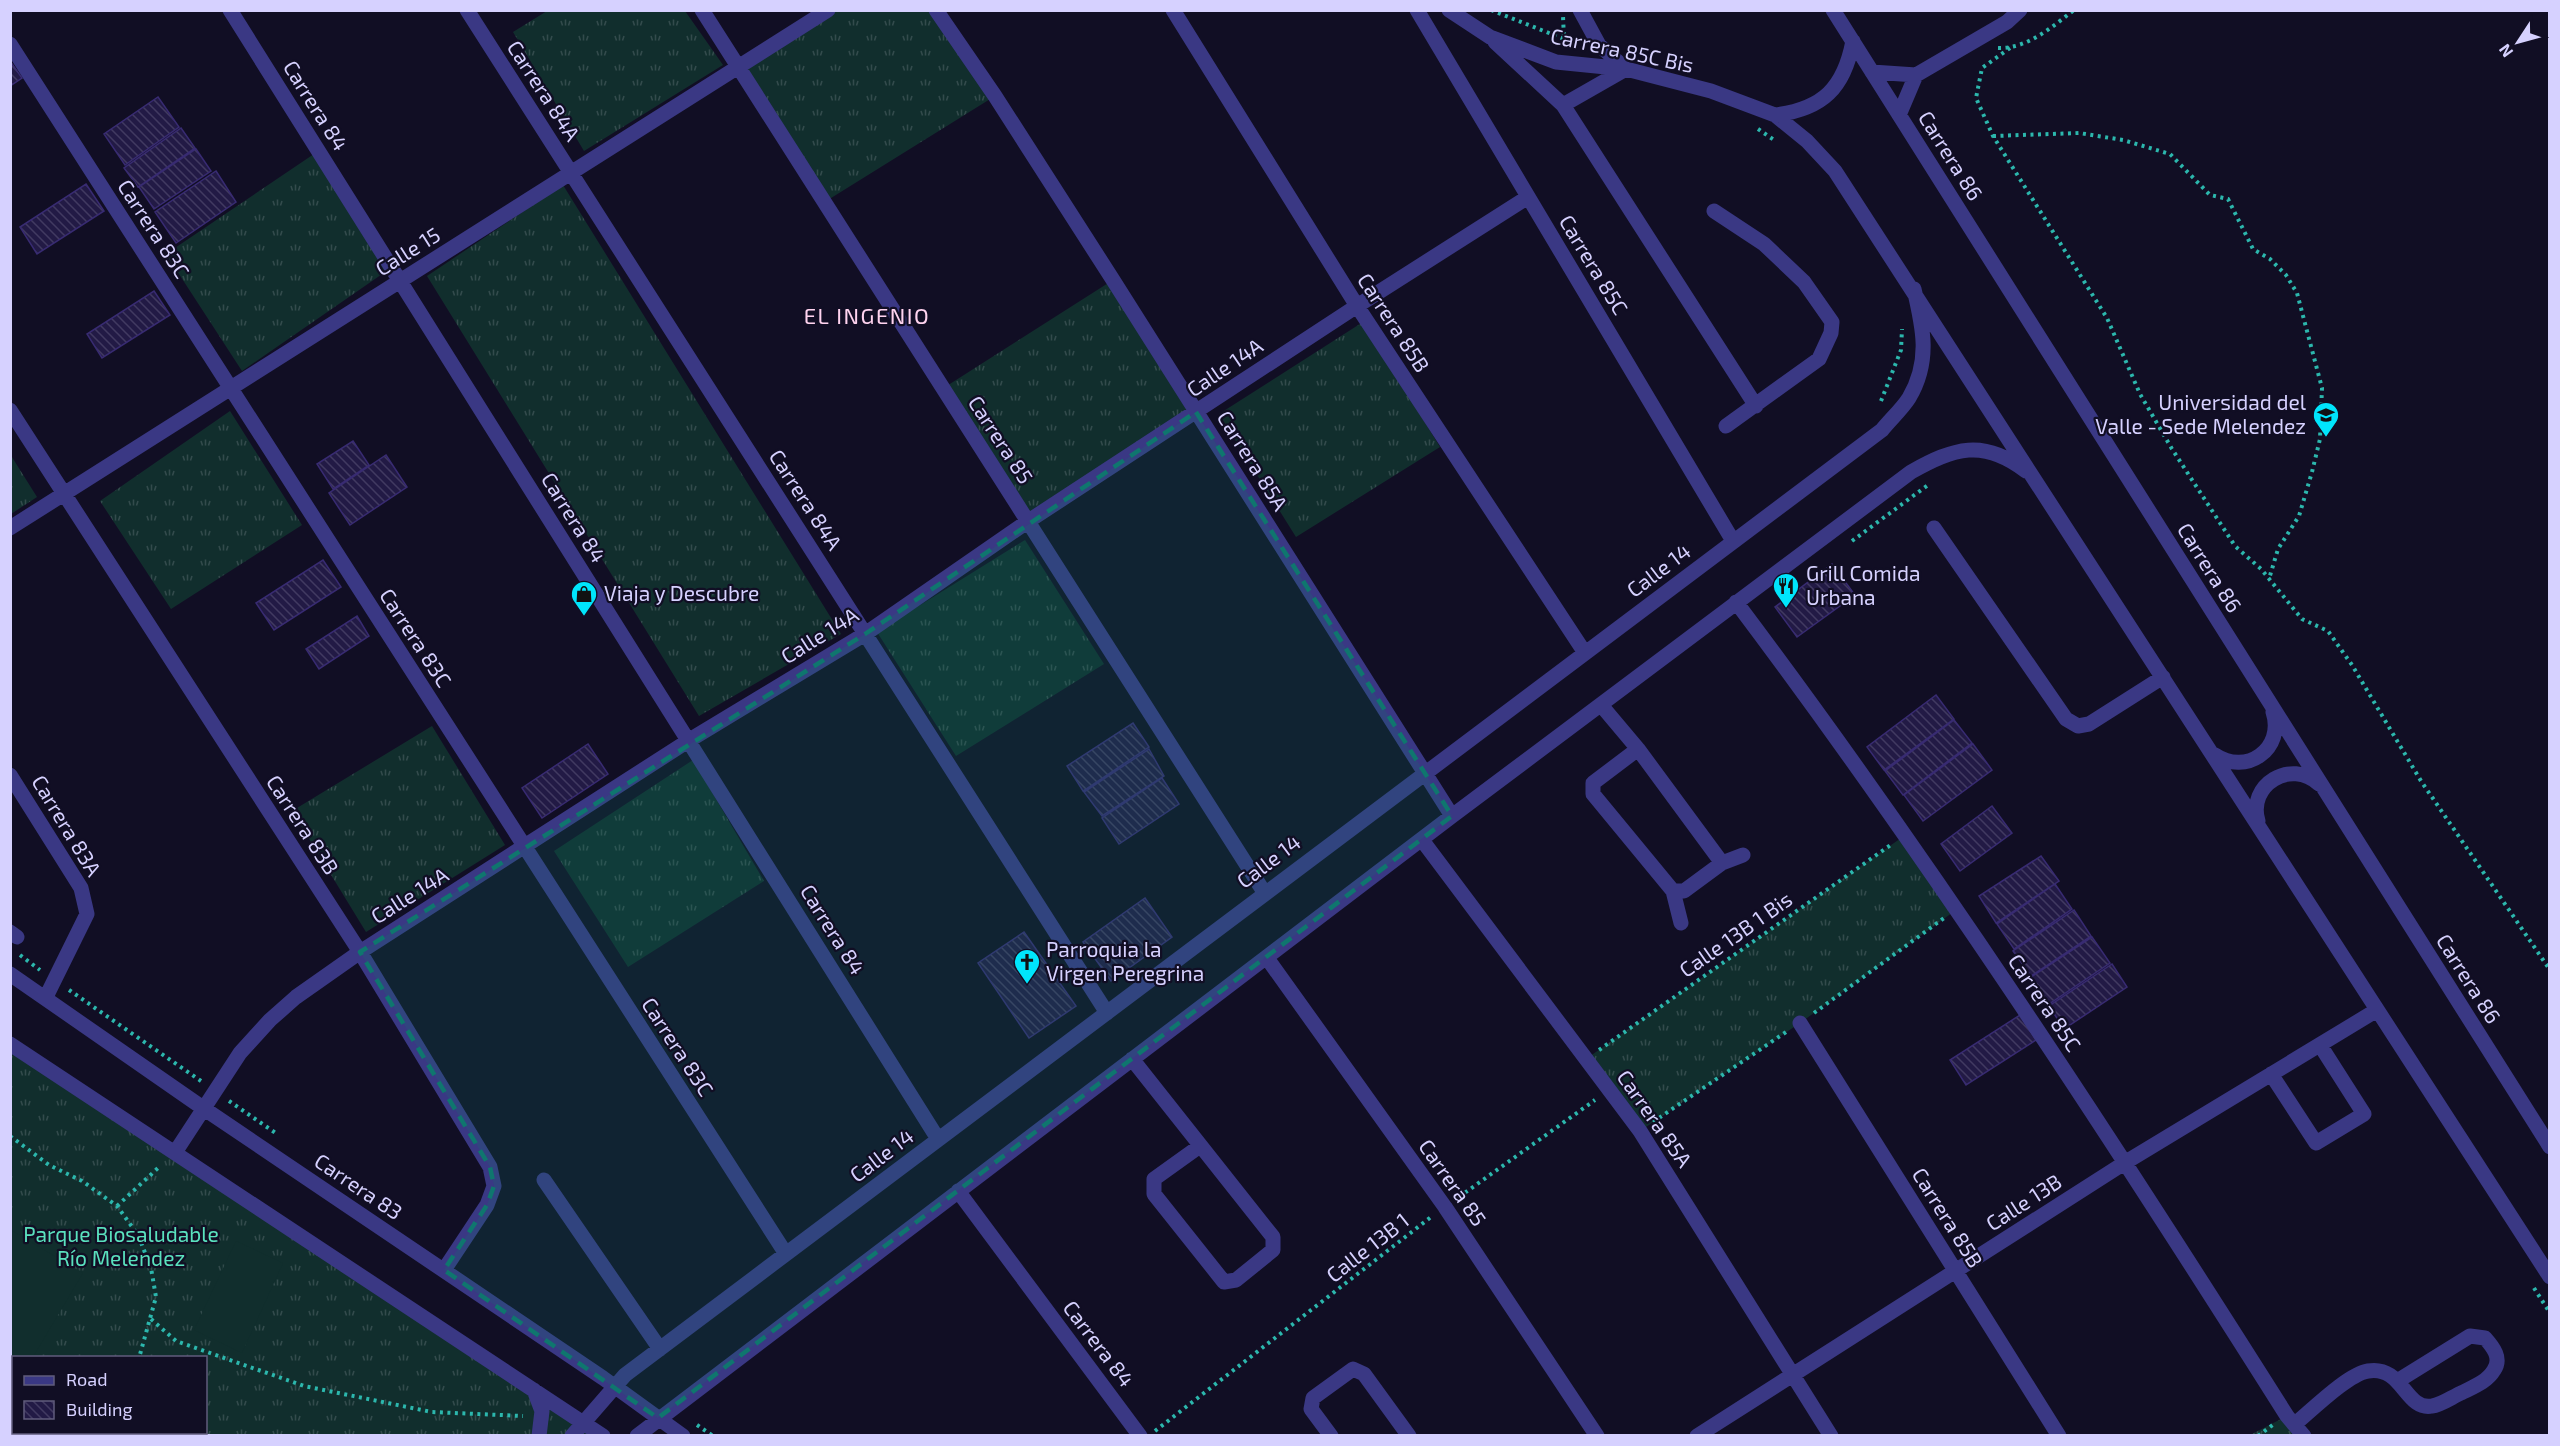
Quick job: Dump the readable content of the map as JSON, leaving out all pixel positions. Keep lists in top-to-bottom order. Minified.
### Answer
{"streets":{"street":["Carrera 85C Bis","Carrera 84A","Carrera 84","Carrera 86","Carrera 83C","Calle 15","Carrera 85C","Carrera 85B","Calle 14A","Carrera 85","Carrera 85A","Calle 14","Carrera 83B","Carrera 83A","Carrera 83","Calle 13B"],"path":["Calle 13B 1 Bis","Calle 13B 1"]},"crossings":[["Carrera 85C Bis","Calle 14"],["Carrera 84A","Calle 15"],["Carrera 84A","Calle 14A"],["Carrera 84A","Calle 14"],["Carrera 84","Calle 15"],["Carrera 84","Calle 14A"],["Carrera 84","Calle 14"],["Carrera 83C","Calle 15"],["Carrera 83C","Calle 14A"],["Carrera 83C","Calle 14"],["Calle 15","Carrera 85"],["Calle 15","Carrera 83B"],["Carrera 85C","Calle 14A"],["Carrera 85C","Calle 14"],["Carrera 85C","Calle 13B 1 Bis"],["Carrera 85C","Calle 13B"],["Carrera 85B","Calle 14A"],["Carrera 85B","Calle 14"],["Carrera 85B","Calle 13B"],["Calle 14A","Carrera 85"],["Calle 14A","Carrera 85A"],["Calle 14A","Carrera 83B"],["Calle 14A","Carrera 83"],["Carrera 85","Calle 14"],["Carrera 85","Calle 13B 1"],["Carrera 85A","Calle 14"],["Carrera 85A","Calle 13B 1 Bis"],["Carrera 85A","Calle 13B"],["Carrera 85A","Calle 13B 1"],["Calle 14","Carrera 83"],["Carrera 83B","Carrera 83"],["Carrera 83A","Carrera 83"]],"districts":["EL INGENIO"],"parks":["Parque Biosaludable Río Melendez"],"places":{"school or university":["Universidad del Valle - Sede Melendez"],"restaurant":["Grill Comida Urbana"],"shop":["Viaja y Descubre"],"church":["Parroquia la Virgen Peregrina"]},"legend":["Road","Building"],"north":"bottom left"}
